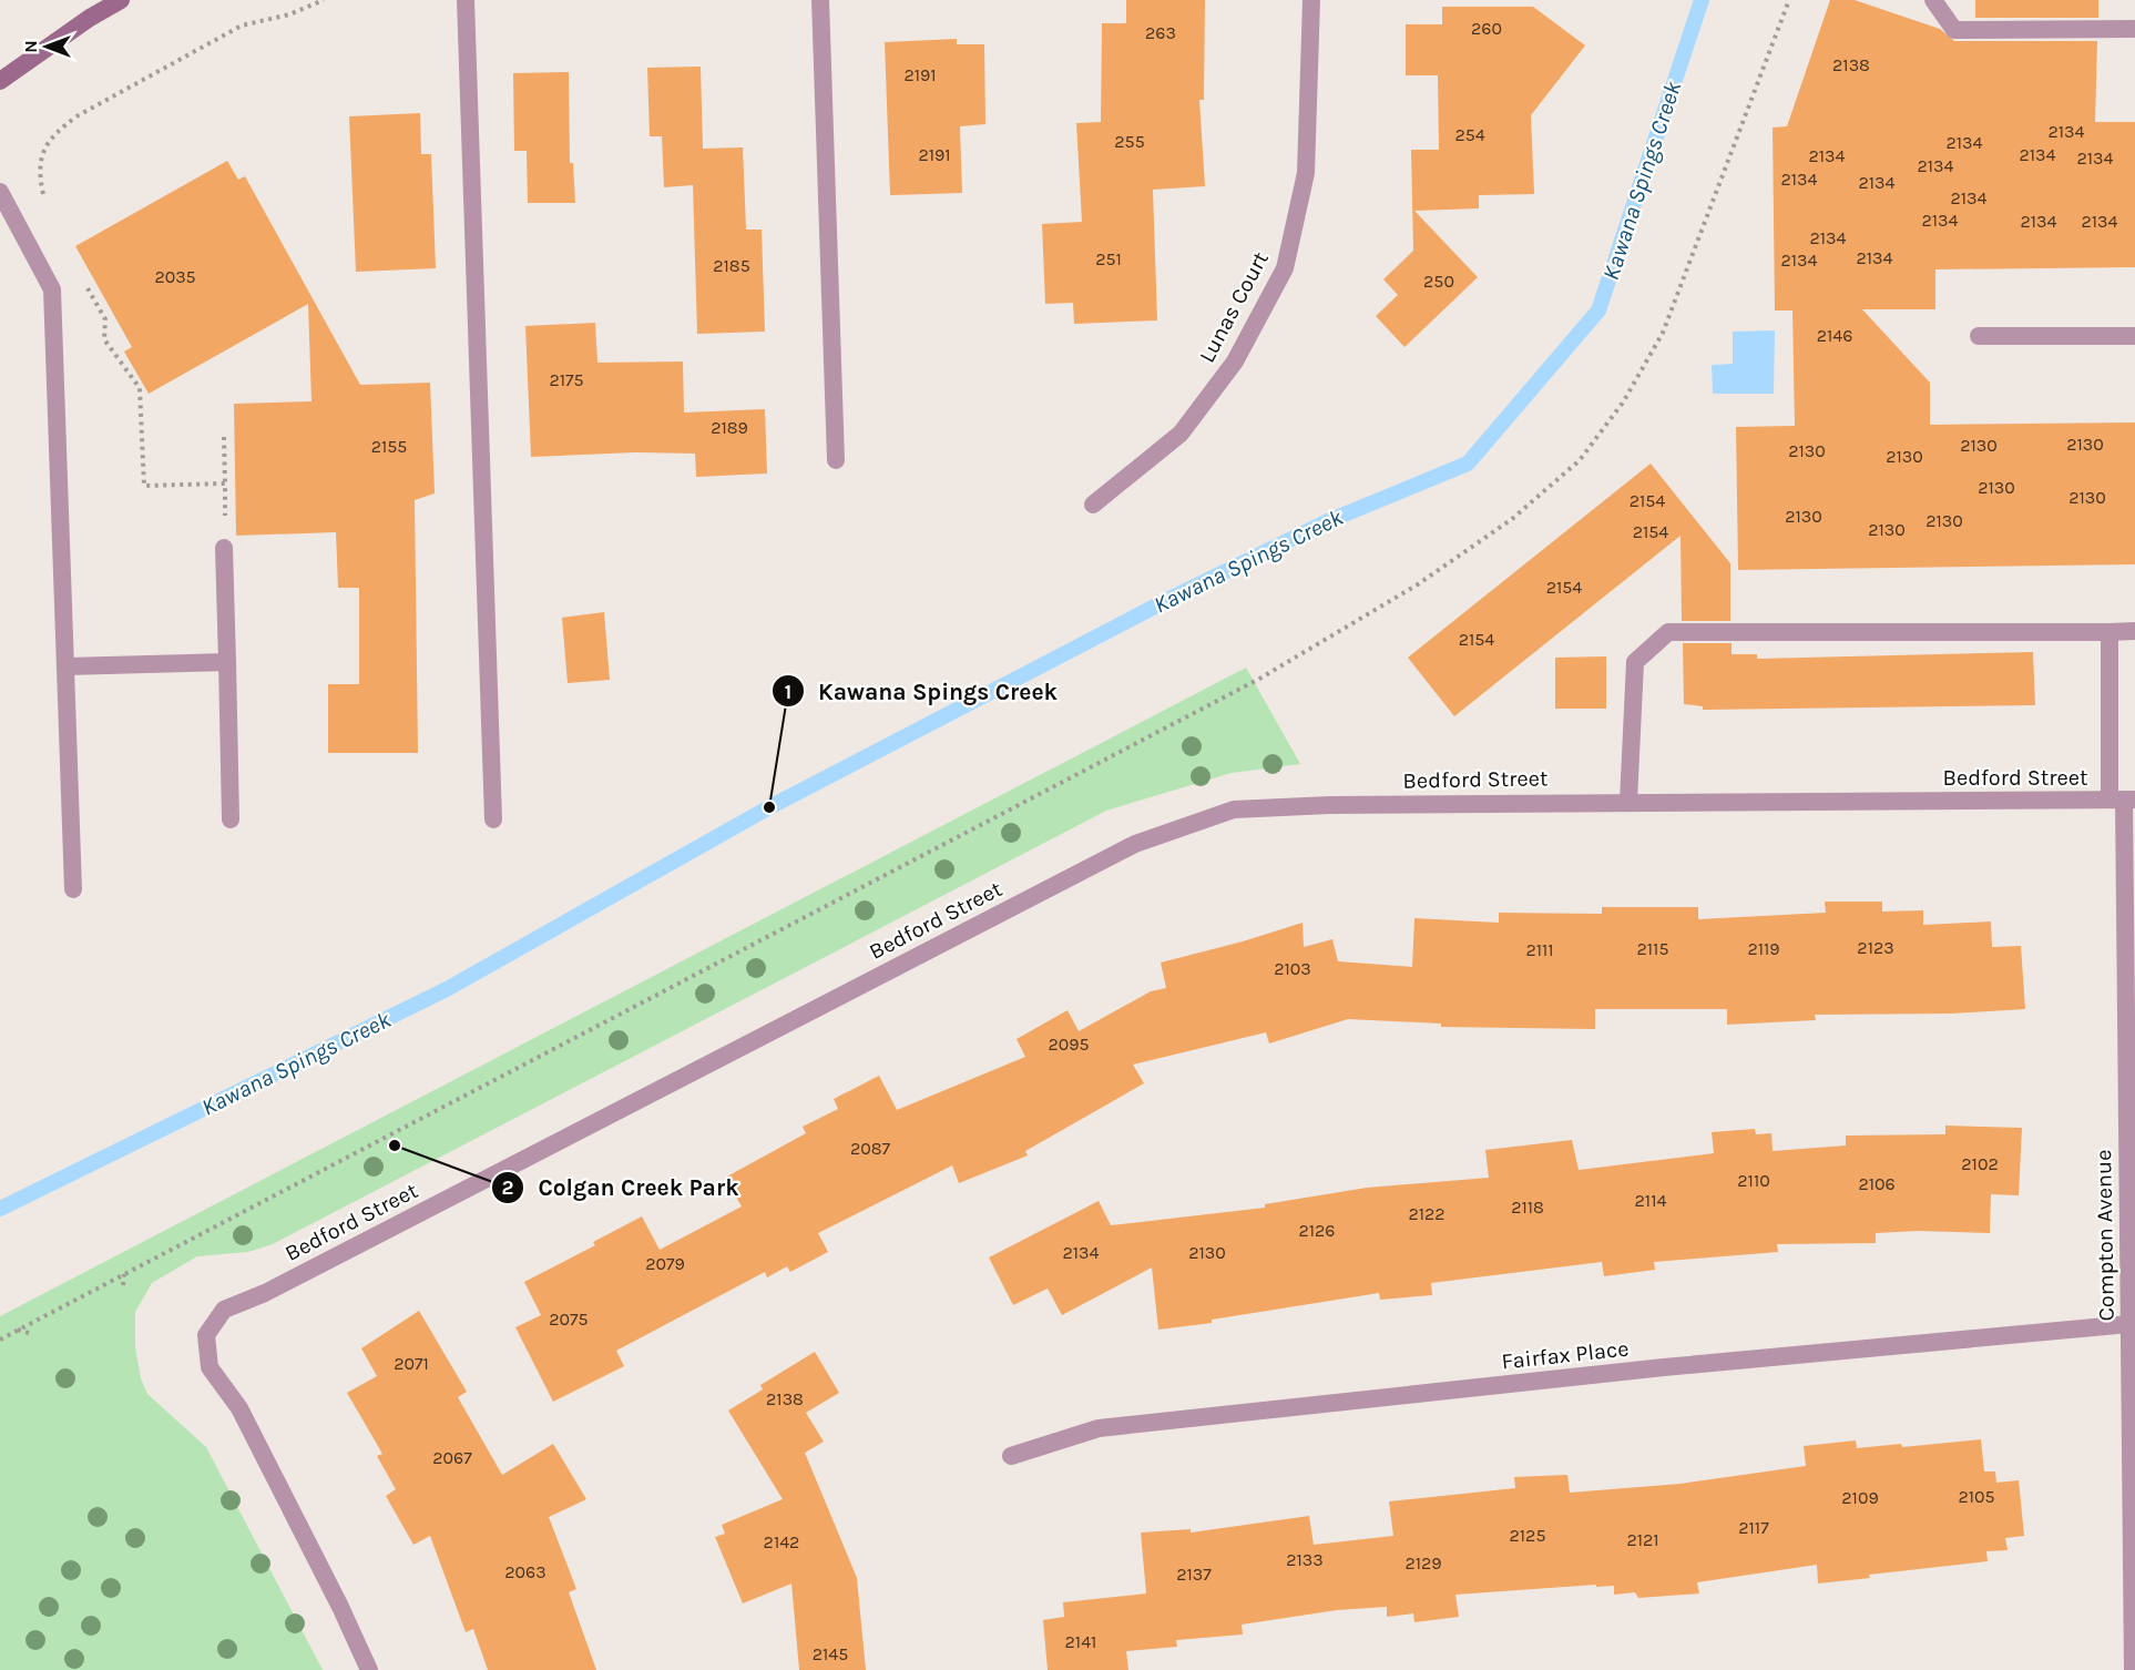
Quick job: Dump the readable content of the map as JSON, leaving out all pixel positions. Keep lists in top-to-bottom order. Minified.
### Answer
{"streets":{"street":["Lunas Court","Bedford Street","Compton Avenue","Fairfax Place"]},"crossings":[["Bedford Street","Compton Avenue"],["Compton Avenue","Fairfax Place"]],"water":["Kawana Spings Creek"],"places":["Kawana Spings Creek","Colgan Creek Park"],"house_numbers":["260","263","2138","2191","2134","254","255","2134","2191","2134","2134","2134","2134","2134","2134","2134","2134","2134","2134","2134","2134","251","2134","2185","2035","250","2146","2175","2189","2130","2130","2155","2130","2130","2130","2130","2154","2130","2130","2130","2154","2154","2154","2123","2115","2119","2111","2103","2095","2087","2102","2110","2106","2114","2118","2122","2126","2134","2130","2079","2075","2071","2138","2067","2105","2109","2117","2125","2121","2142","2133","2129","2063","2137","2141","2145"],"north":"left"}
